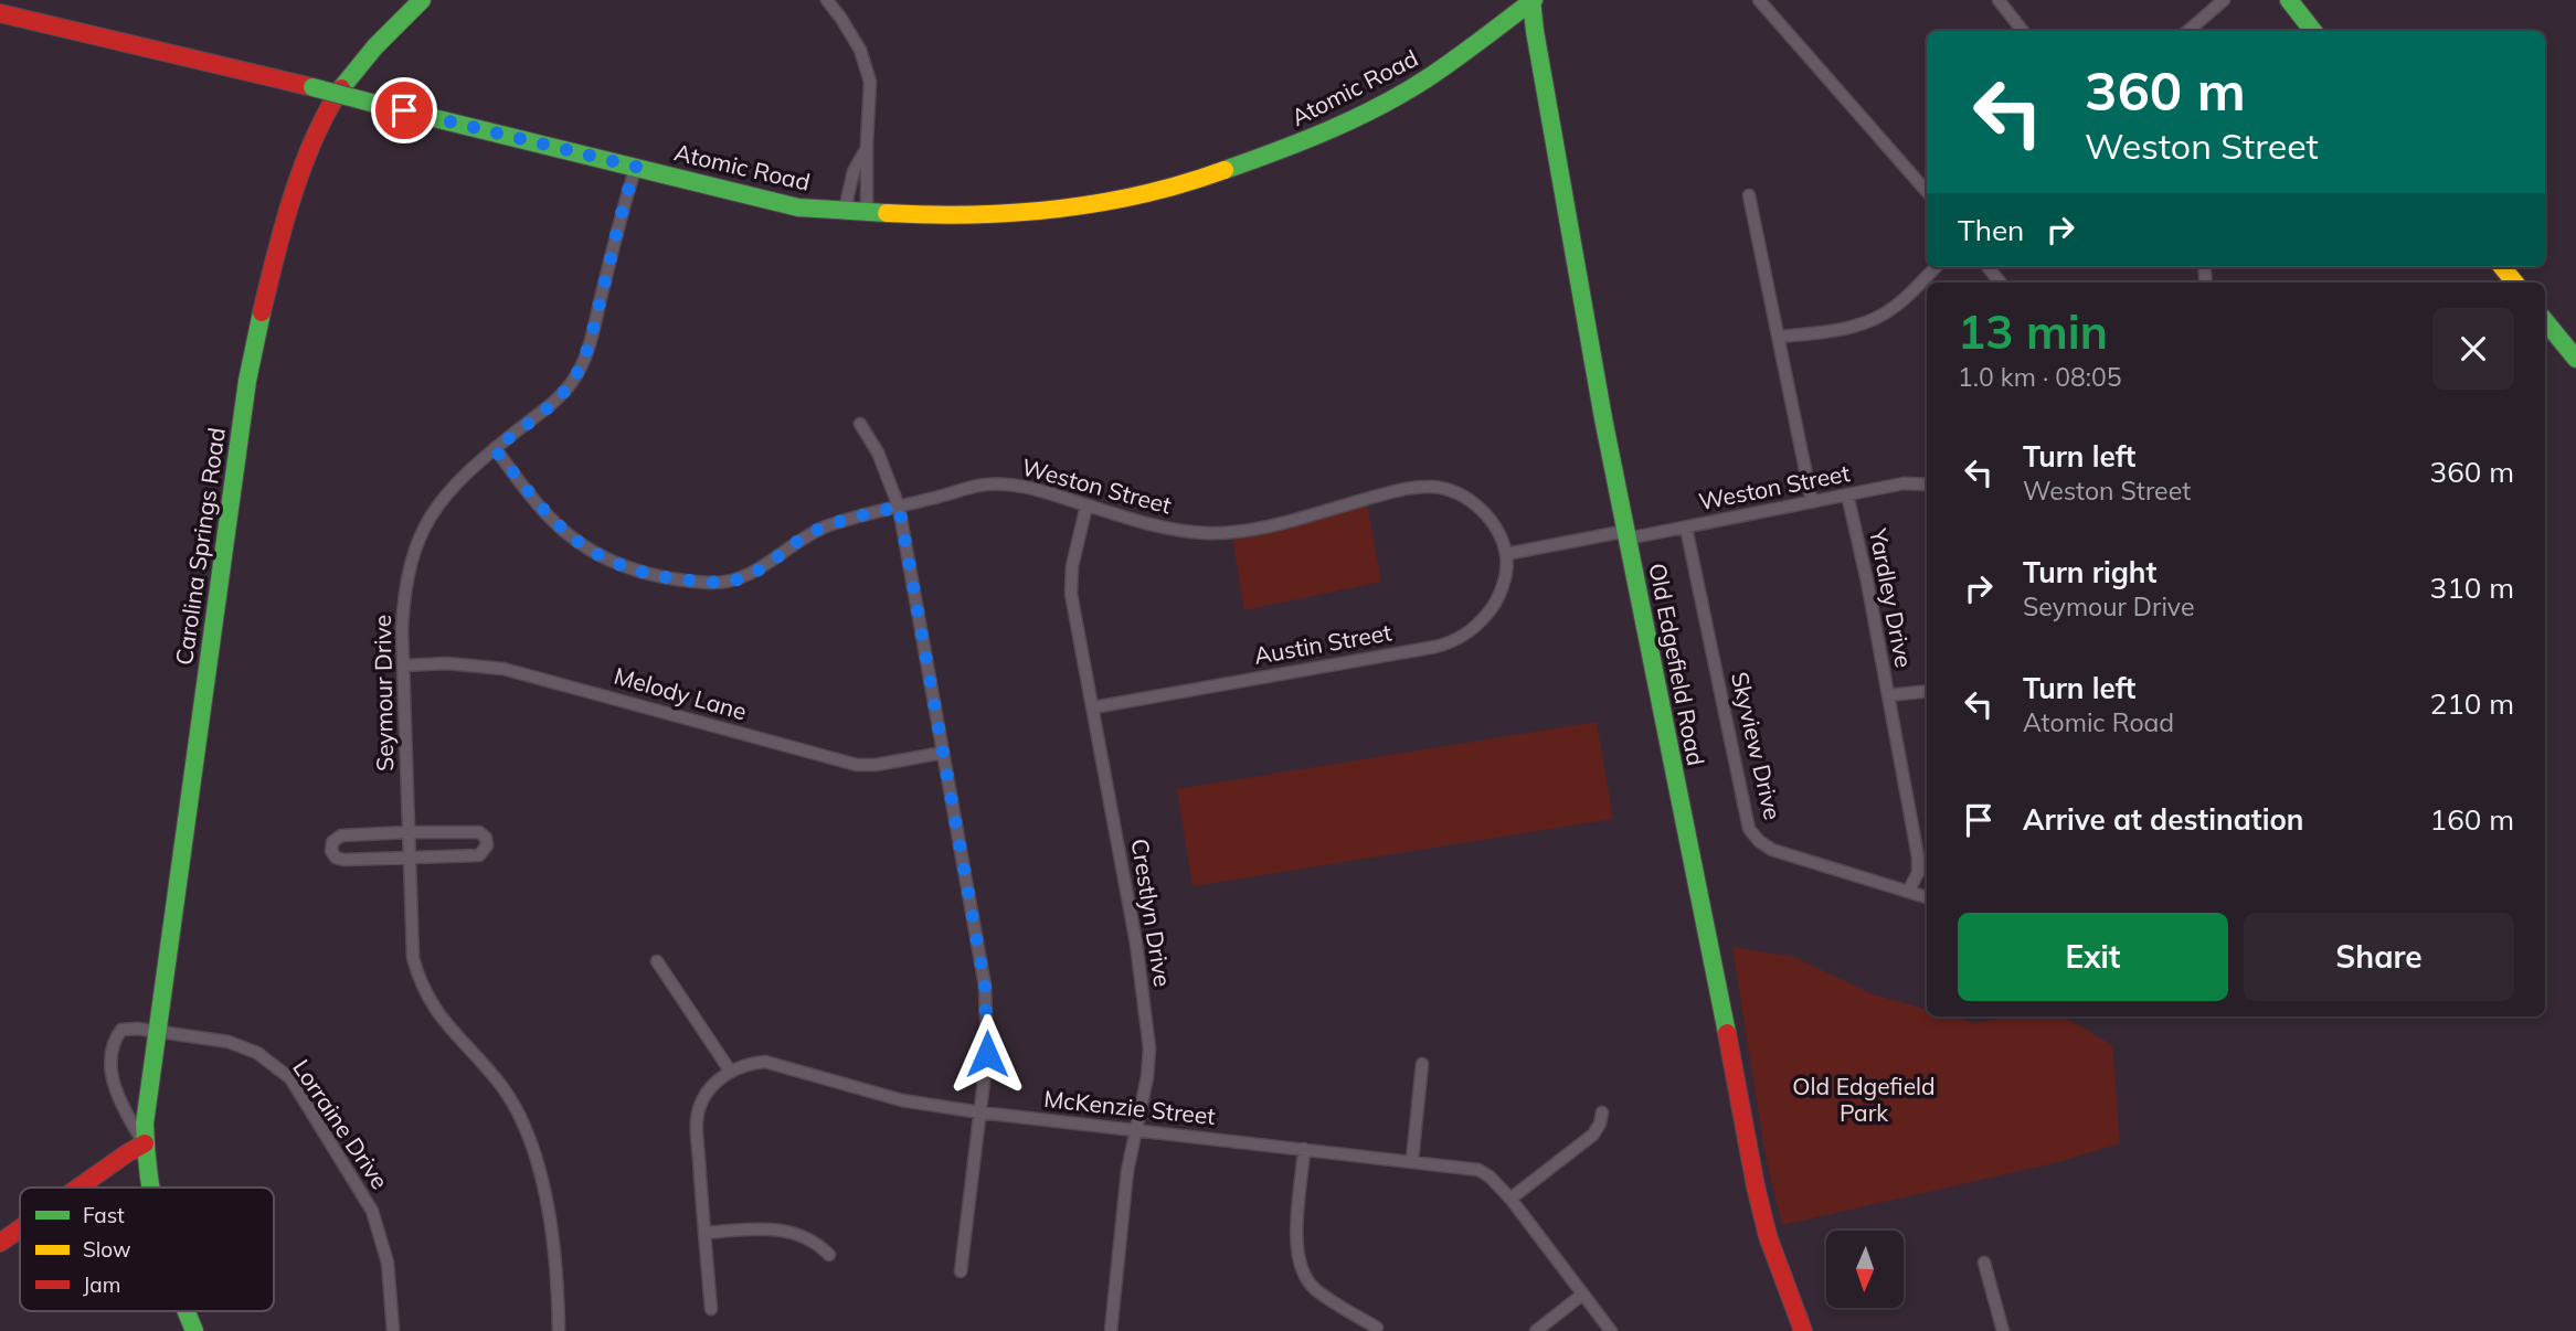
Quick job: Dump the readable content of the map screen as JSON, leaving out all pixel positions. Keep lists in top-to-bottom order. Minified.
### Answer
{"streets":{"street":["Atomic Road","Weston Street","Carolina Springs Road","Yardley Drive","Austin Street","Old Edgefield Road","Seymour Drive","Melody Lane","Skyview Drive","Crestlyn Drive","McKenzie Street","Lorraine Drive"]},"crossings":[["Atomic Road","Old Edgefield Road"],["Atomic Road","Seymour Drive"],["Weston Street","Yardley Drive"],["Weston Street","Austin Street"],["Weston Street","Old Edgefield Road"],["Weston Street","Seymour Drive"],["Weston Street","Skyview Drive"],["Weston Street","Crestlyn Drive"],["Carolina Springs Road","Lorraine Drive"],["Yardley Drive","Skyview Drive"],["Austin Street","Crestlyn Drive"],["Seymour Drive","Melody Lane"],["Crestlyn Drive","McKenzie Street"]],"parks":["Old Edgefield Park"],"legend":["Fast","Slow","Jam"],"north":"bottom","page":{"turn":["360 m","Weston Street"],"then":"Then","heading":["13 min","1.0 km · 08:05"],"list":[{"name":"Turn left","note":"Weston Street","value":"360 m"},{"name":"Turn right","note":"Seymour Drive","value":"310 m"},{"name":"Turn left","note":"Atomic Road","value":"210 m"},{"name":"Arrive at destination","value":"160 m"}],"buttons":["Exit","Share"]}}
